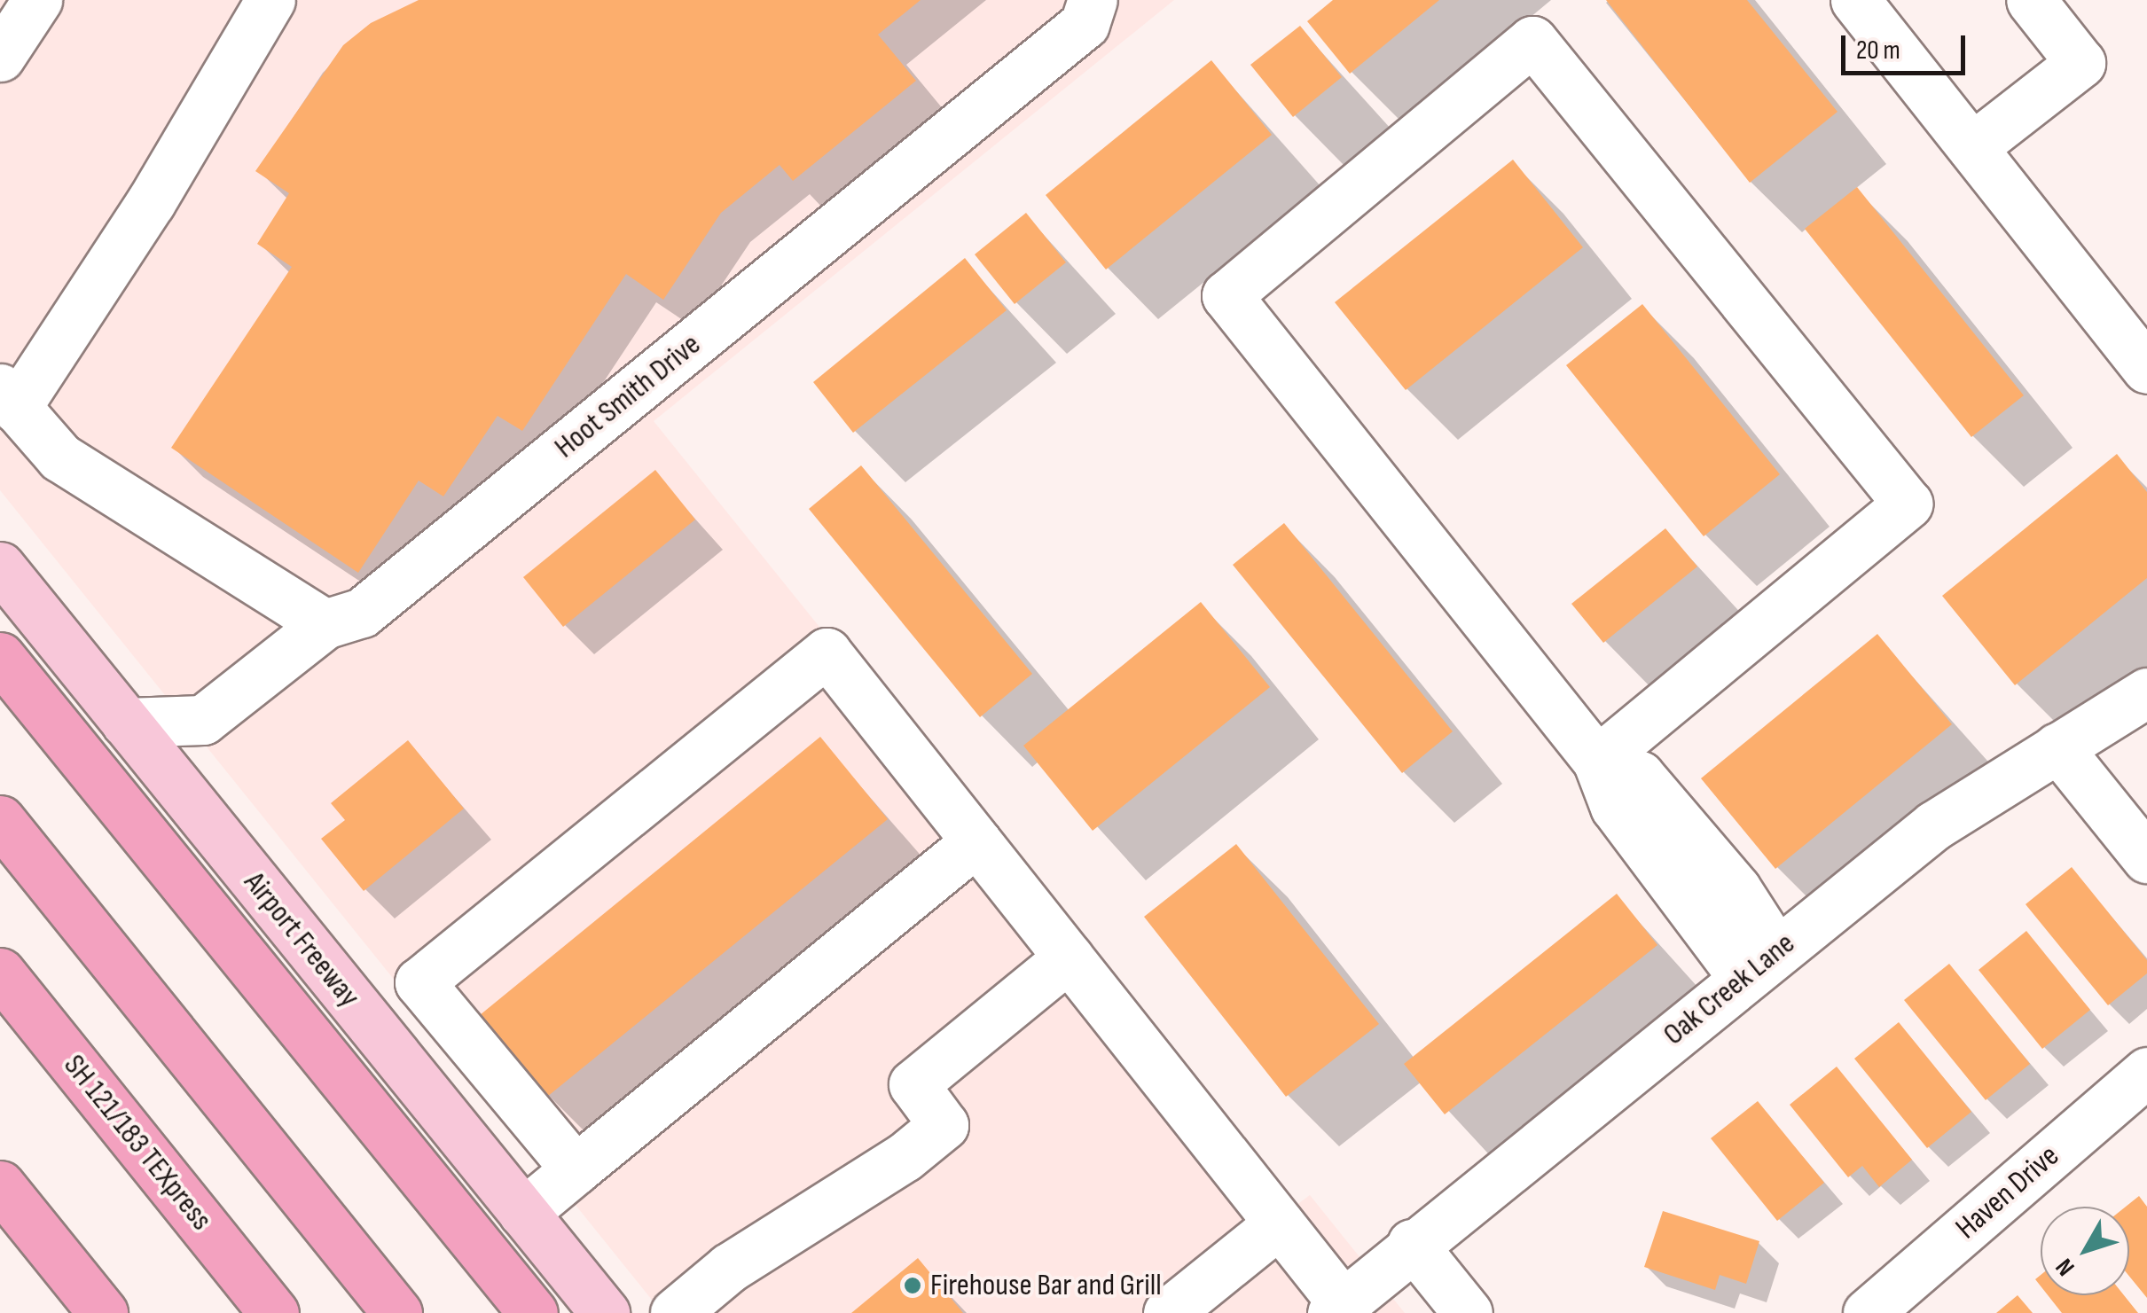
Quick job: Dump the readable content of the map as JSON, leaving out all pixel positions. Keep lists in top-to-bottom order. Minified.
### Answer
{"streets":{"highway":["SH 121/183 TEXpress"],"main road":["Airport Freeway"],"street":["Hoot Smith Drive","Oak Creek Lane","Haven Drive"]},"crossings":[["Hoot Smith Drive","Airport Freeway"]],"places":["Firehouse Bar and Grill"],"scale_bar":"20 m","north":"bottom left"}
